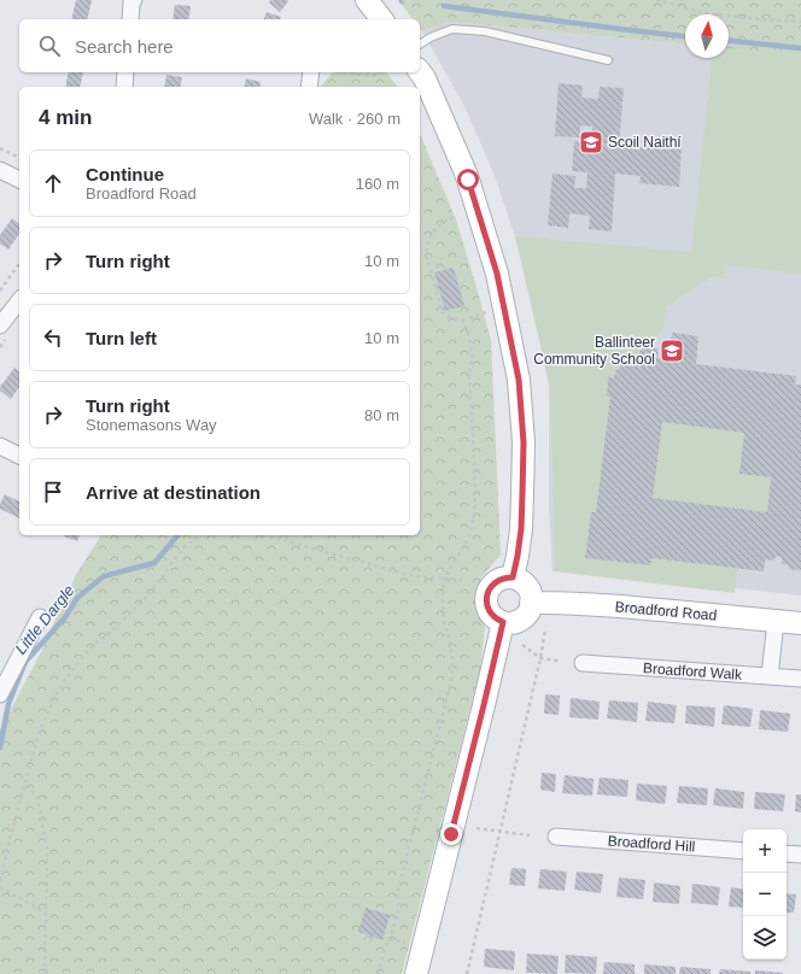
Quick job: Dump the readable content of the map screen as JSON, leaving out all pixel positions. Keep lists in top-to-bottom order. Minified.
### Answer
{"streets":{"street":["Broadford Road","Broadford Walk","Broadford Hill"]},"water":["Little Dargle"],"places":{"school or university":["Scoil Naithí","Ballinteer Community School"]},"north":"top","page":{"search":"Search here","heading":["4 min","Walk · 260 m"],"list":[["Continue","Broadford Road","160 m"],["Turn right","10 m"],["Turn left","10 m"],["Turn right","Stonemasons Way","80 m"],"Arrive at destination"],"map_buttons":["+","−"]}}
